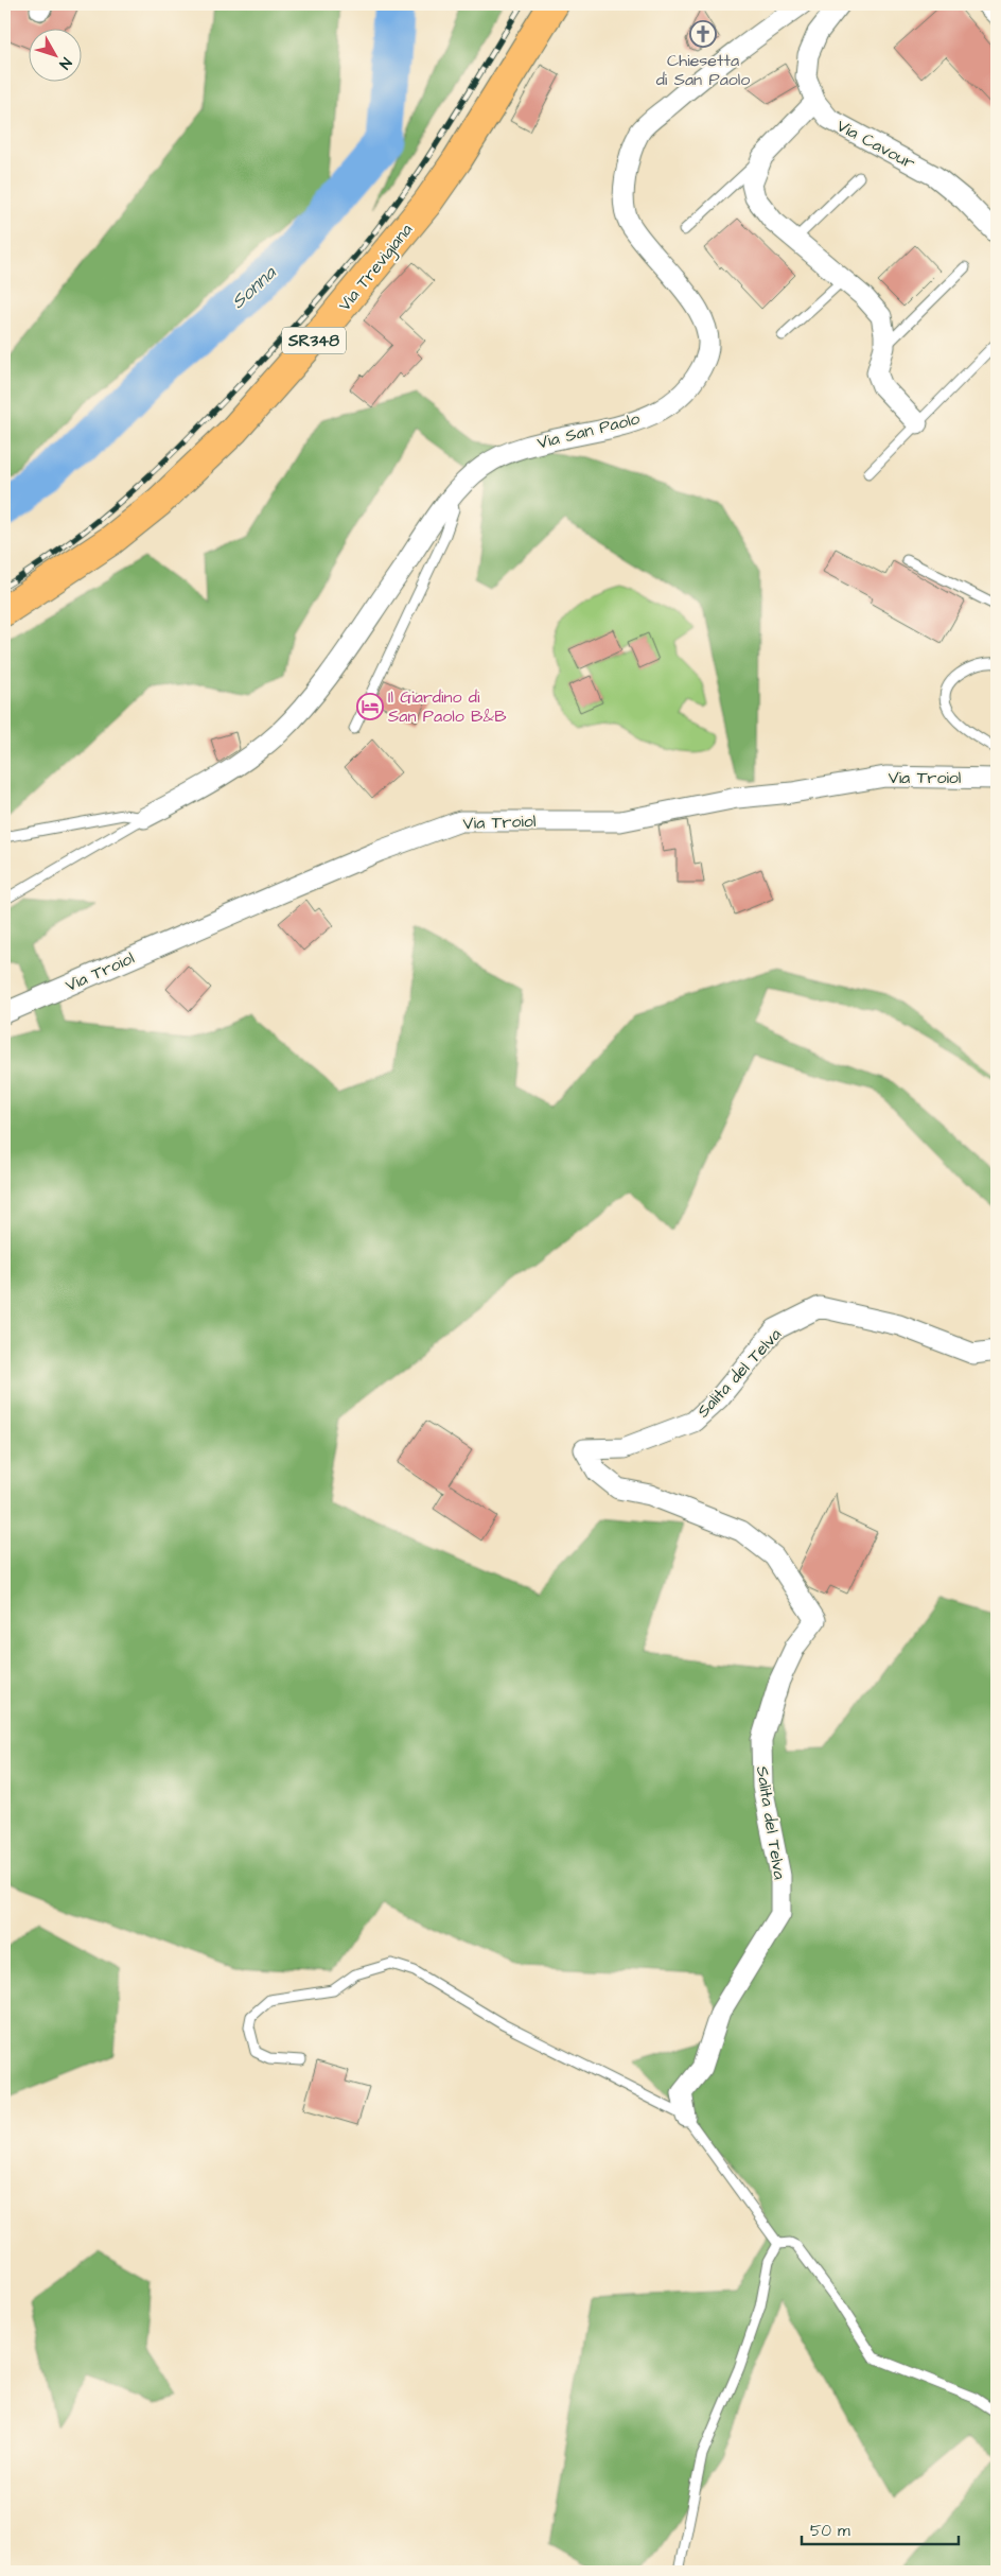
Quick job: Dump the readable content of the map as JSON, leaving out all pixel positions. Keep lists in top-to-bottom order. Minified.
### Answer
{"streets":{"main road":["Via Trevigiana","SR348"],"street":["Via Cavour","Via San Paolo","Via Troiol","Salita del Telva"]},"water":["Sonna"],"places":{"church":["Chiesetta di San Paolo"],"hotel":["Il Giardino di San Paolo B&B"]},"scale_bar":"50 m","north":"bottom right"}
